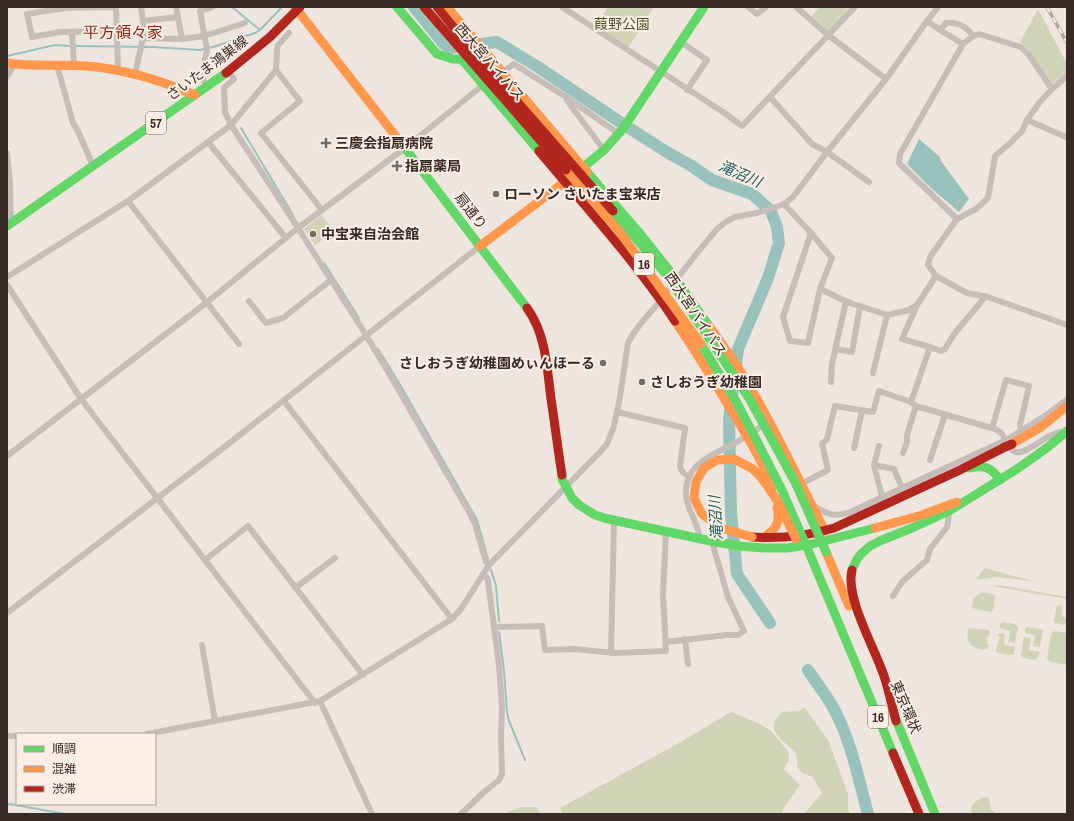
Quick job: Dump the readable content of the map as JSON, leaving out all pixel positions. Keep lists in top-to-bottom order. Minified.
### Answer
{"streets":{"main road":["西大宮バイパス","さいたま鴻巣線","57","扇通り","16","東京環状"]},"crossings":[["西大宮バイパス","東京環状"],["さいたま鴻巣線","扇通り"]],"districts":["平方領々家"],"water":["滝沼川"],"parks":["葭野公園"],"places":{"health":["三慶会指扇病院","指扇薬局"],"other":["ローソン さいたま宝来店","中宝来自治会館","さしおうぎ幼稚園めぃんほーる","さしおうぎ幼稚園"]},"legend":["順調","混雑","渋滞"]}
